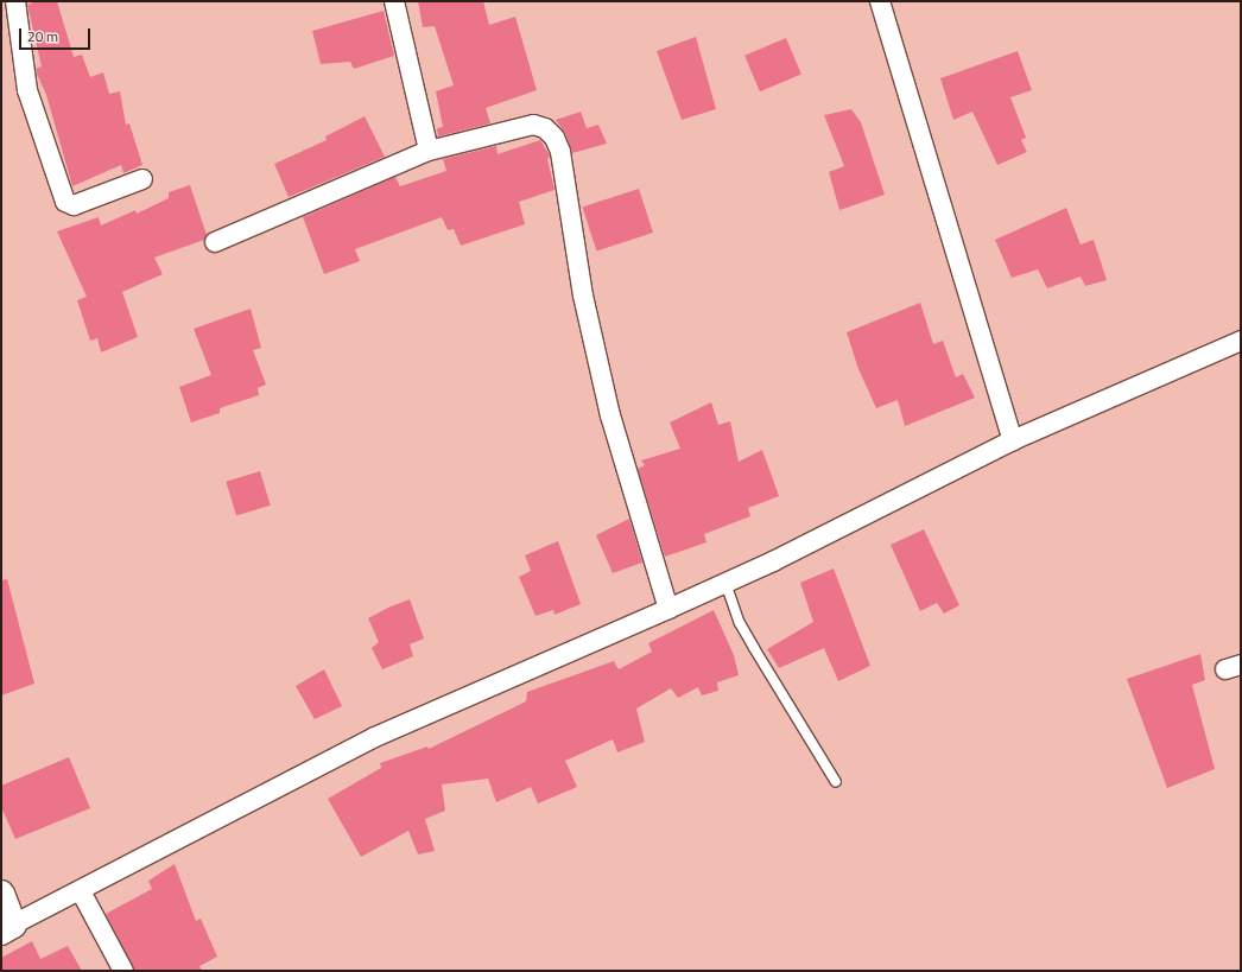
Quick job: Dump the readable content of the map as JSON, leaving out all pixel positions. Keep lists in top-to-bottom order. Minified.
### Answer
{"scale_bar":"20 m"}
